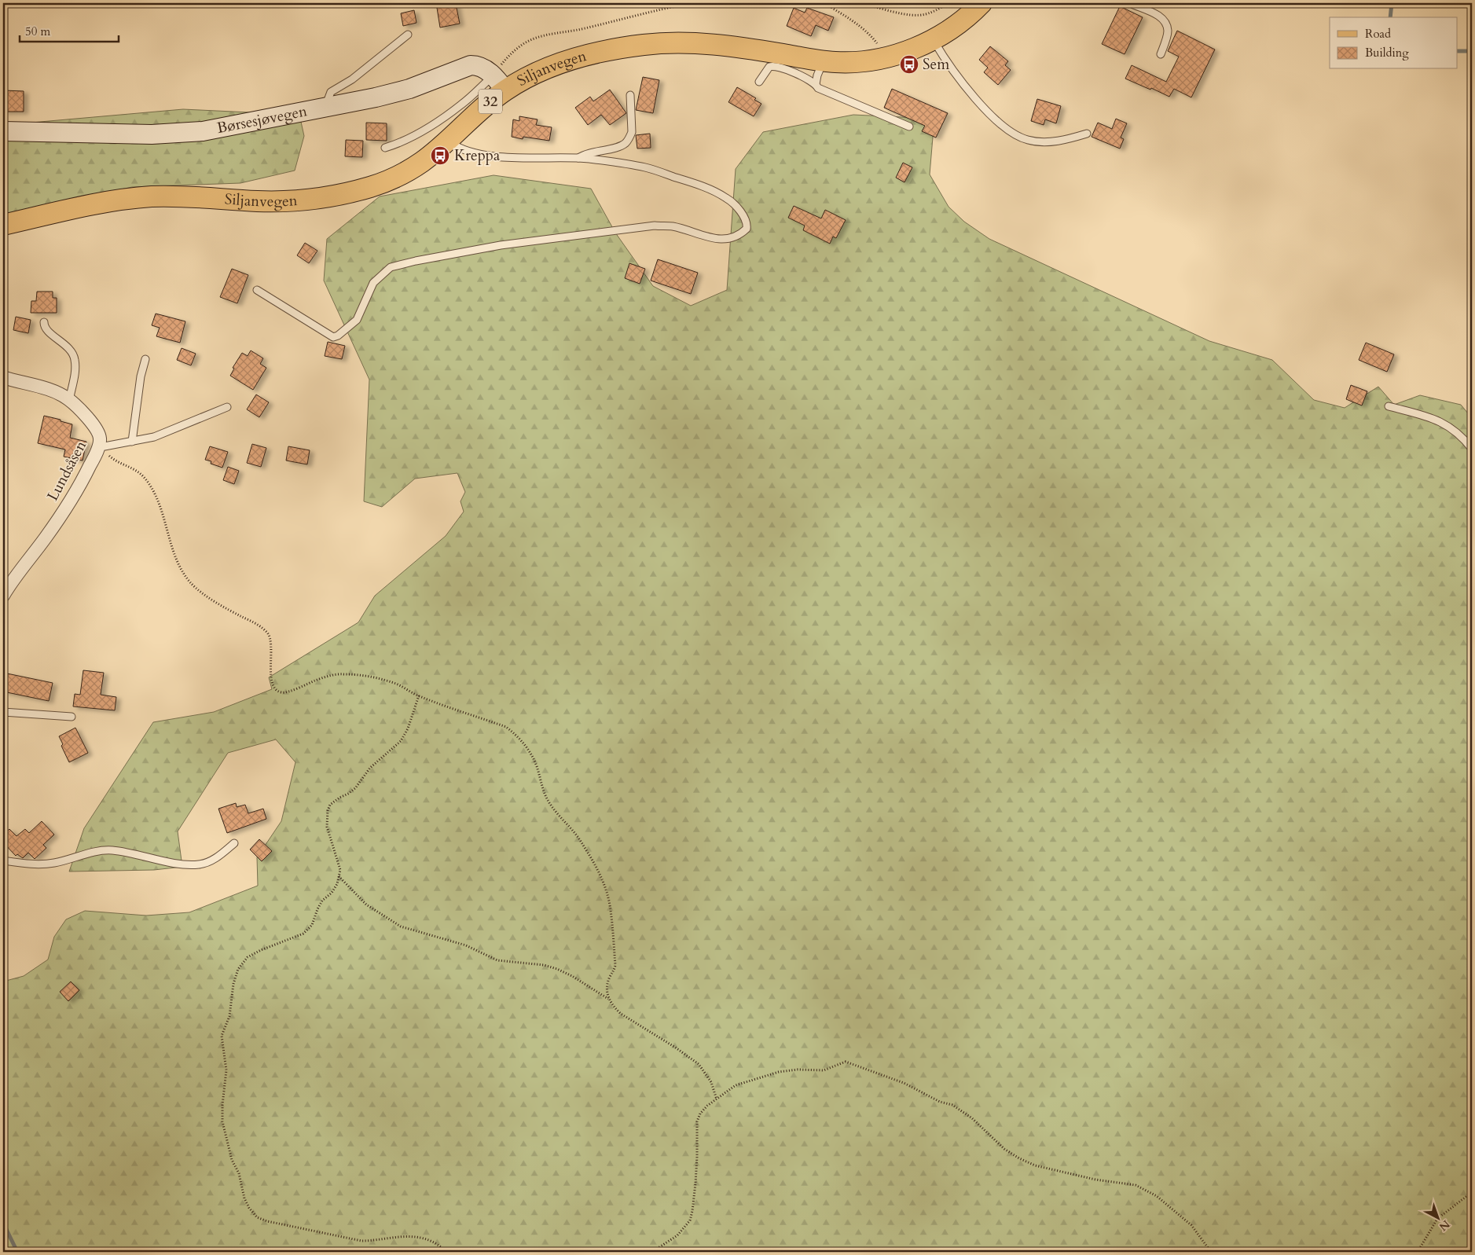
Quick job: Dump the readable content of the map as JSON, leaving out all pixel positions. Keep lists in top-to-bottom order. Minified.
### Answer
{"streets":{"main road":["Siljanvegen","32","Børsesjøvegen"],"street":["Lundsåsen"]},"crossings":[["Siljanvegen","Børsesjøvegen"]],"places":{"bus stop":["Sem","Kreppa"]},"legend":["Road","Building"],"scale_bar":"50 m","north":"bottom right"}
